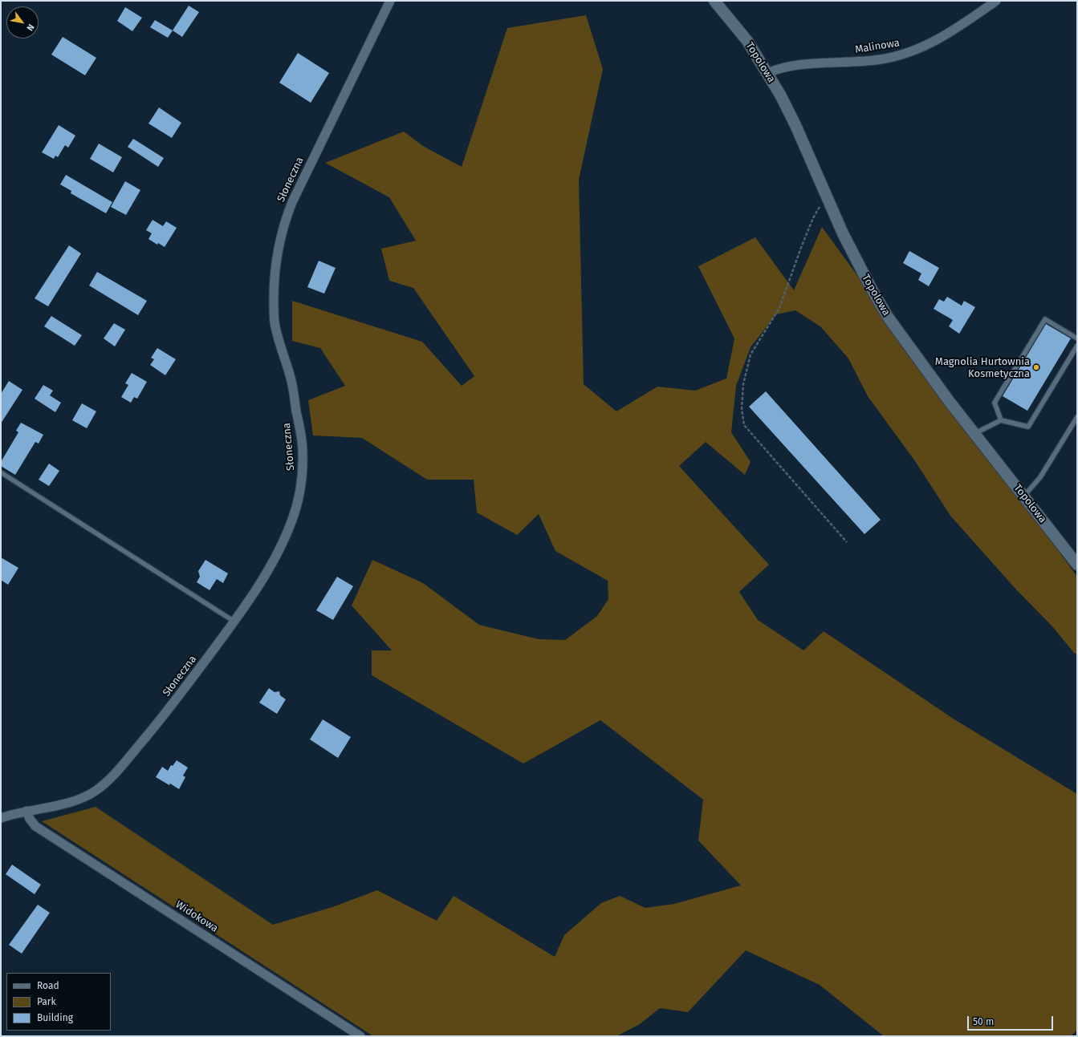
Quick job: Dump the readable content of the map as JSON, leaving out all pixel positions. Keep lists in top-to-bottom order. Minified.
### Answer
{"streets":{"street":["Malinowa","Topolowa","Słoneczna","Widokowa"]},"crossings":[["Malinowa","Topolowa"],["Słoneczna","Widokowa"]],"places":["Magnolia Hurtownia Kosmetyczna"],"legend":["Road","Park","Building"],"scale_bar":"50 m","north":"bottom right"}
